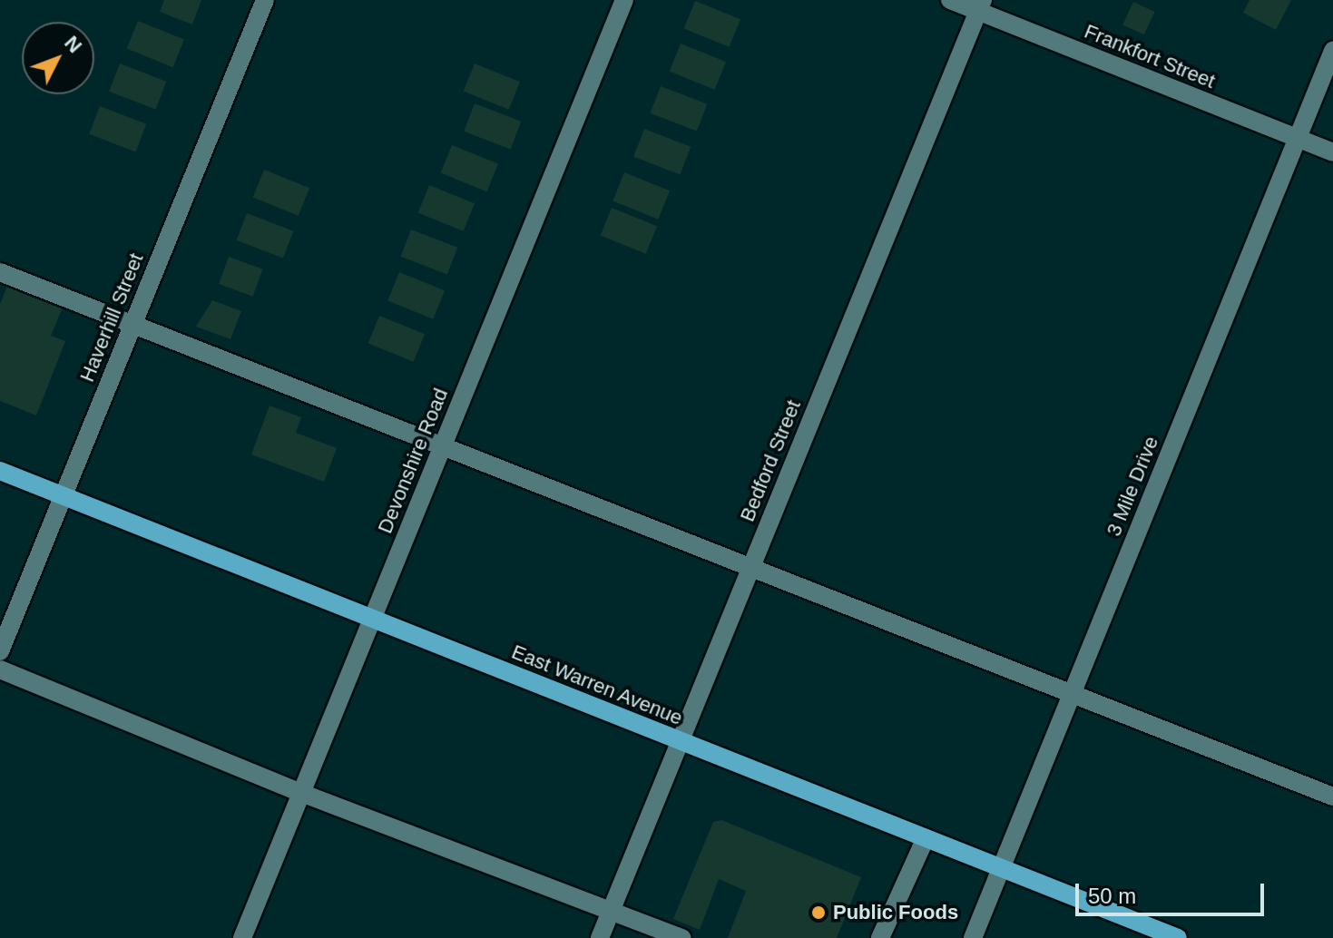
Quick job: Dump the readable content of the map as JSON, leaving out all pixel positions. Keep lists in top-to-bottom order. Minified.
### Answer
{"streets":{"main road":["East Warren Avenue"],"street":["Frankfort Street","Haverhill Street","Devonshire Road","Bedford Street","3 Mile Drive"]},"crossings":[["Frankfort Street","Bedford Street"],["Frankfort Street","3 Mile Drive"],["Haverhill Street","East Warren Avenue"],["Devonshire Road","East Warren Avenue"],["Bedford Street","East Warren Avenue"],["3 Mile Drive","East Warren Avenue"]],"places":["Public Foods"],"scale_bar":"50 m","north":"top right"}
